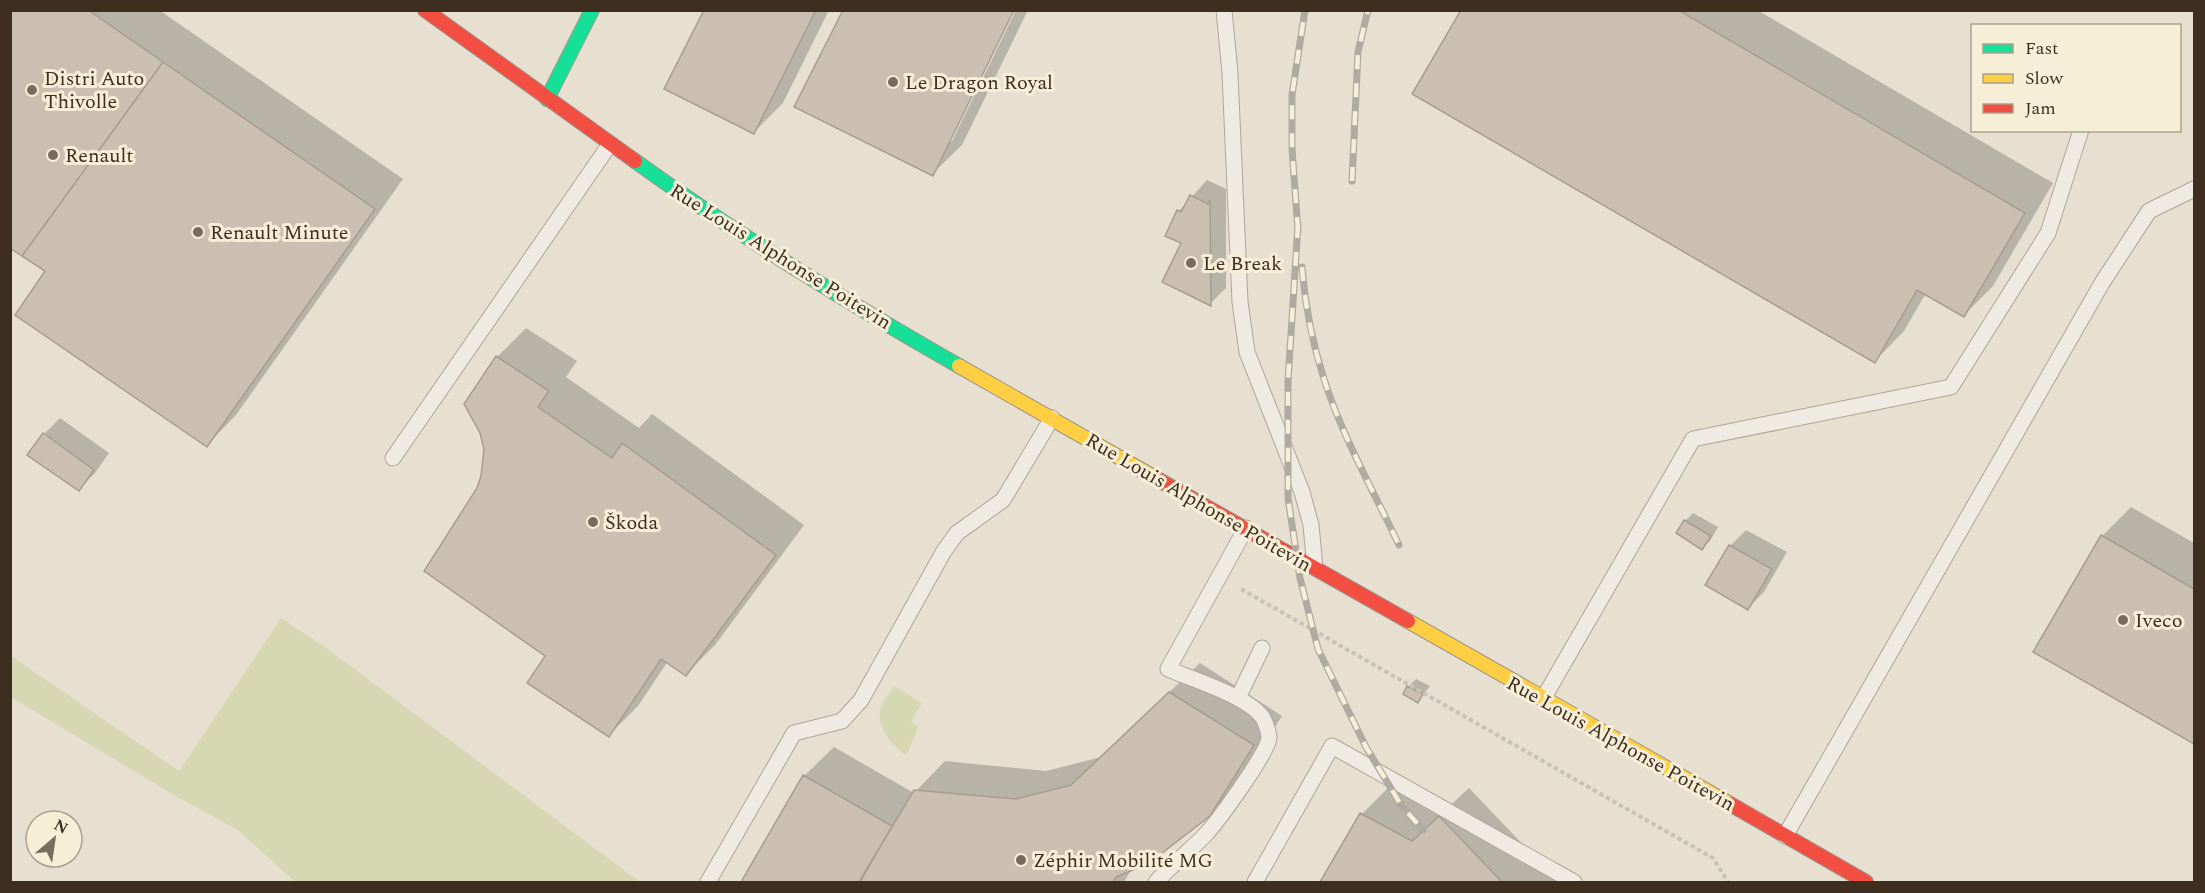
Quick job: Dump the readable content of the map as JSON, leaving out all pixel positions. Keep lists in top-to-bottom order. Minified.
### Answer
{"streets":{"street":["Rue Louis Alphonse Poitevin"]},"places":["Le Dragon Royal","Distri Auto Thivolle","Renault","Renault Minute","Le Break","Škoda","Iveco","Zéphir Mobilité MG"],"legend":["Fast","Slow","Jam"],"north":"top right"}
